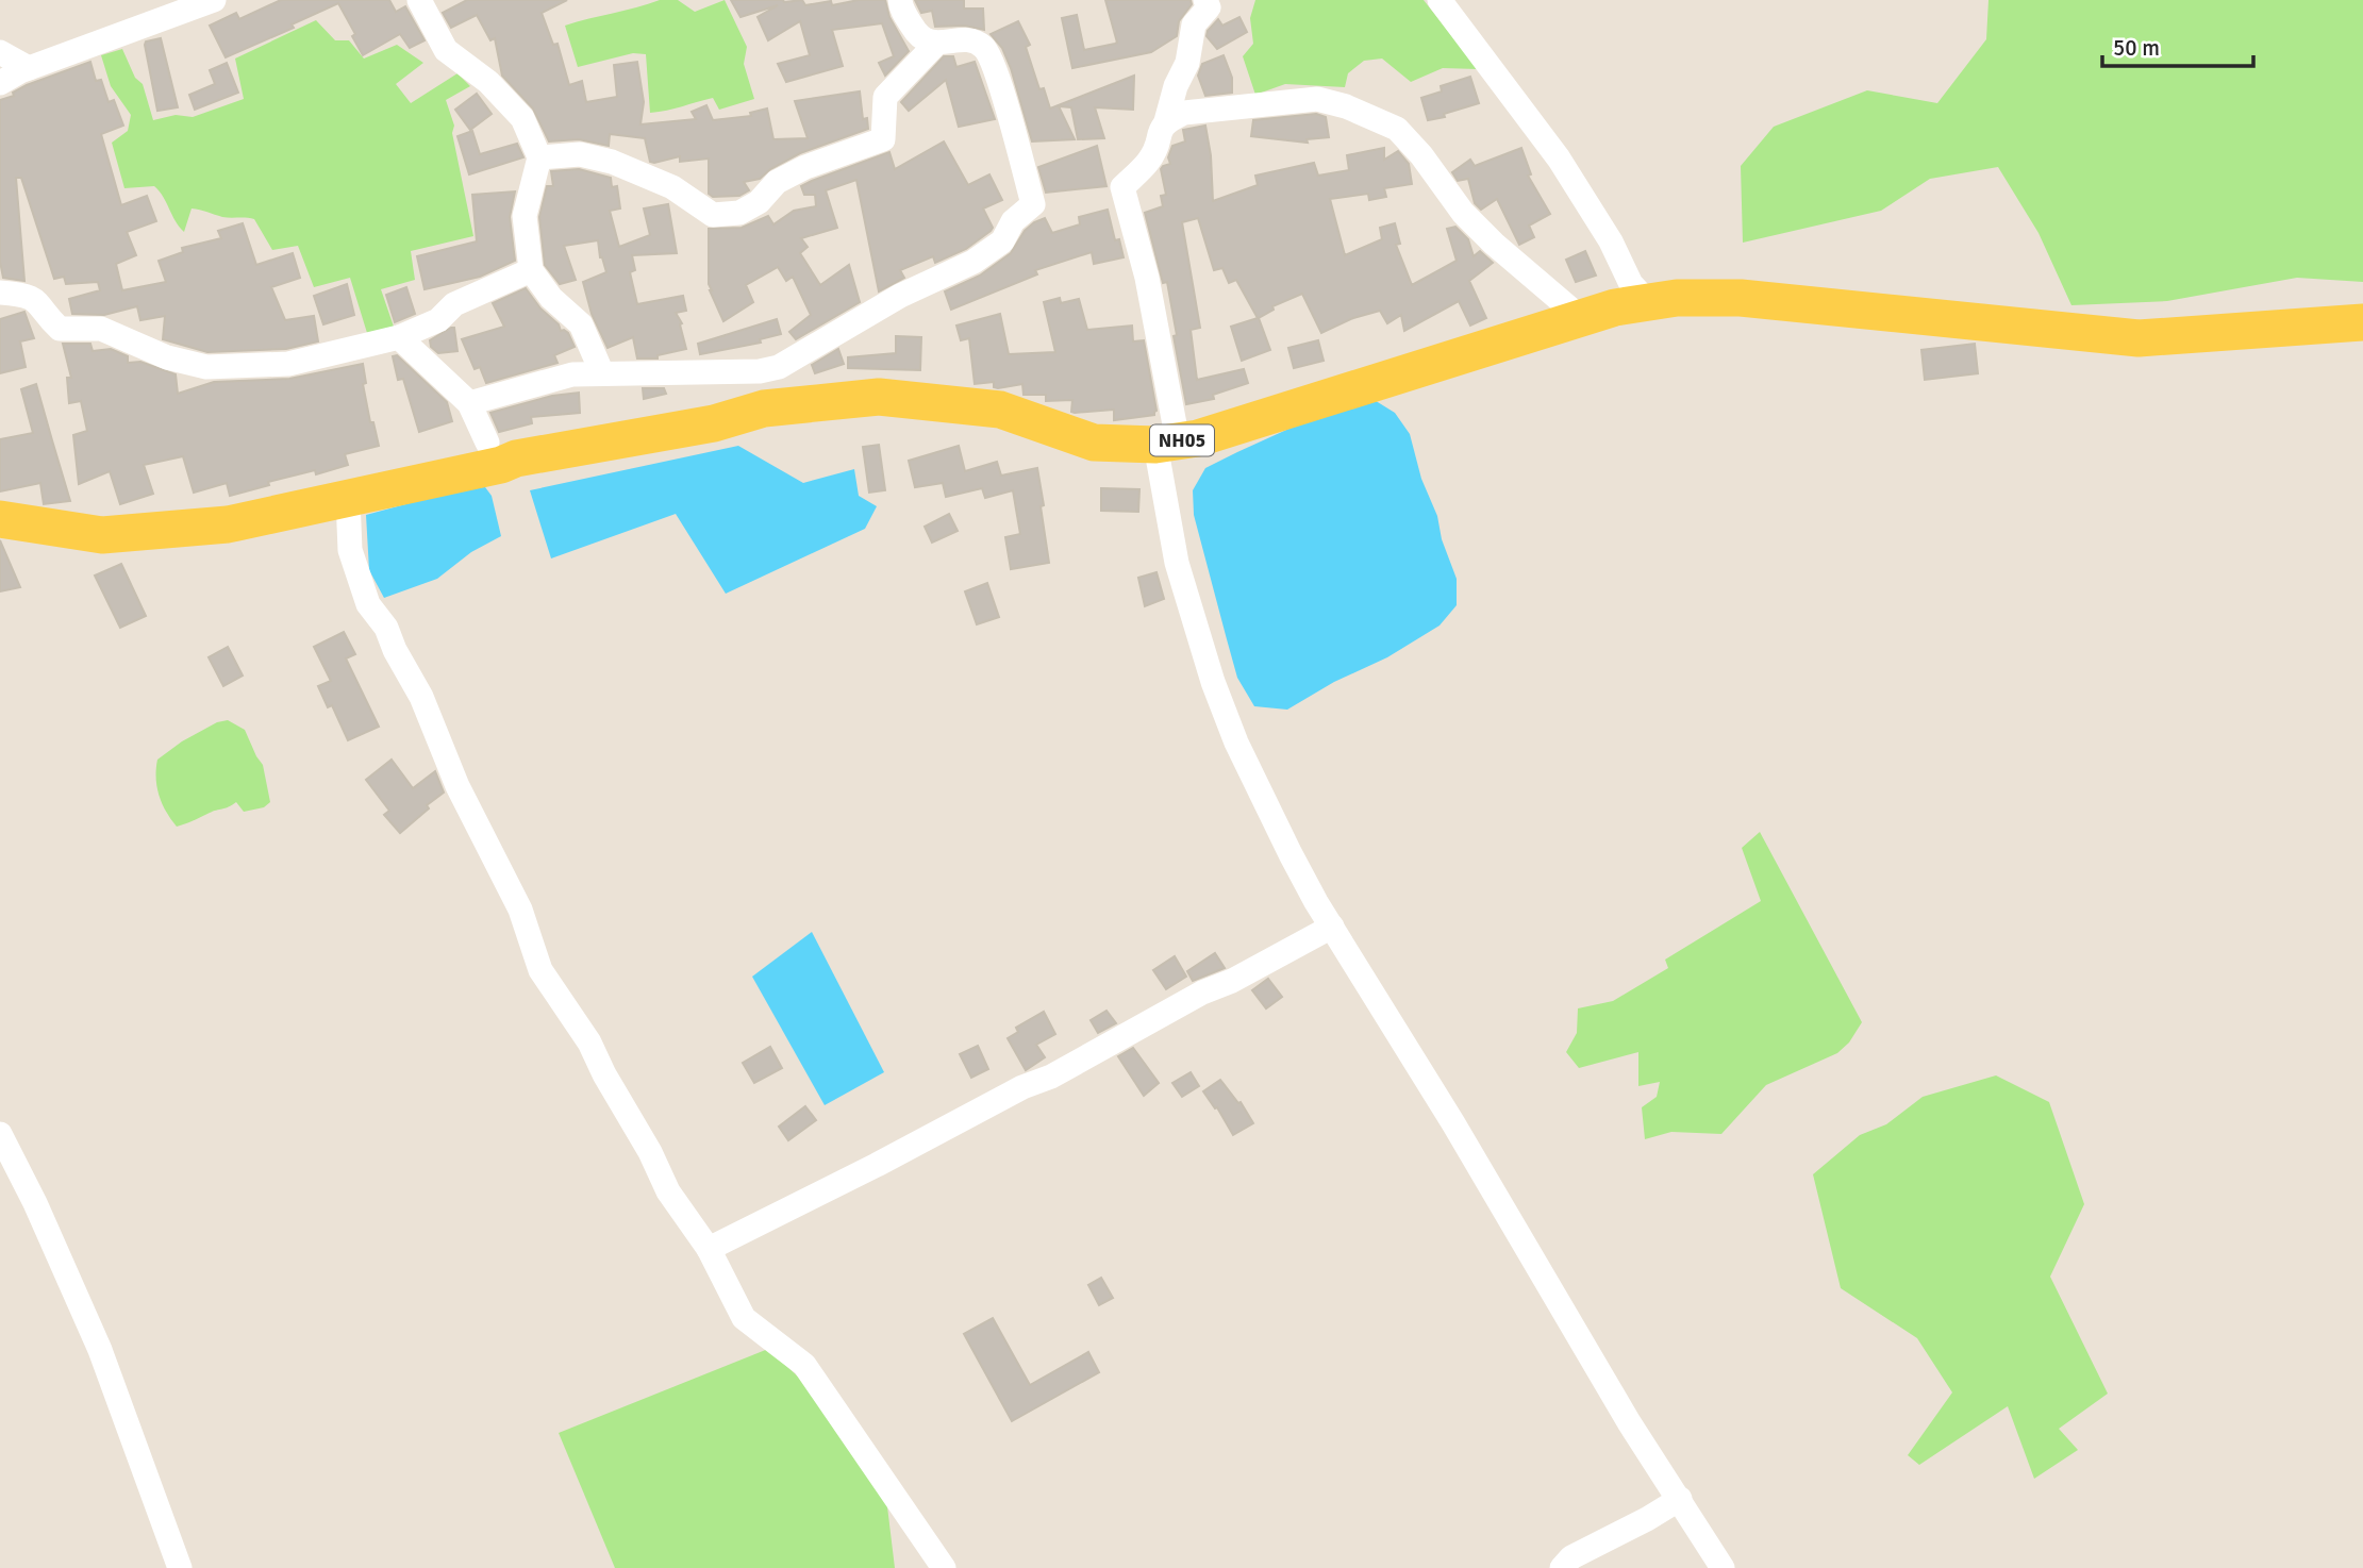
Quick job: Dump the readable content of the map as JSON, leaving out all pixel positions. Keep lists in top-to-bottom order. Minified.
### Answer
{"streets":{"main road":["NH05"]},"scale_bar":"50 m"}
